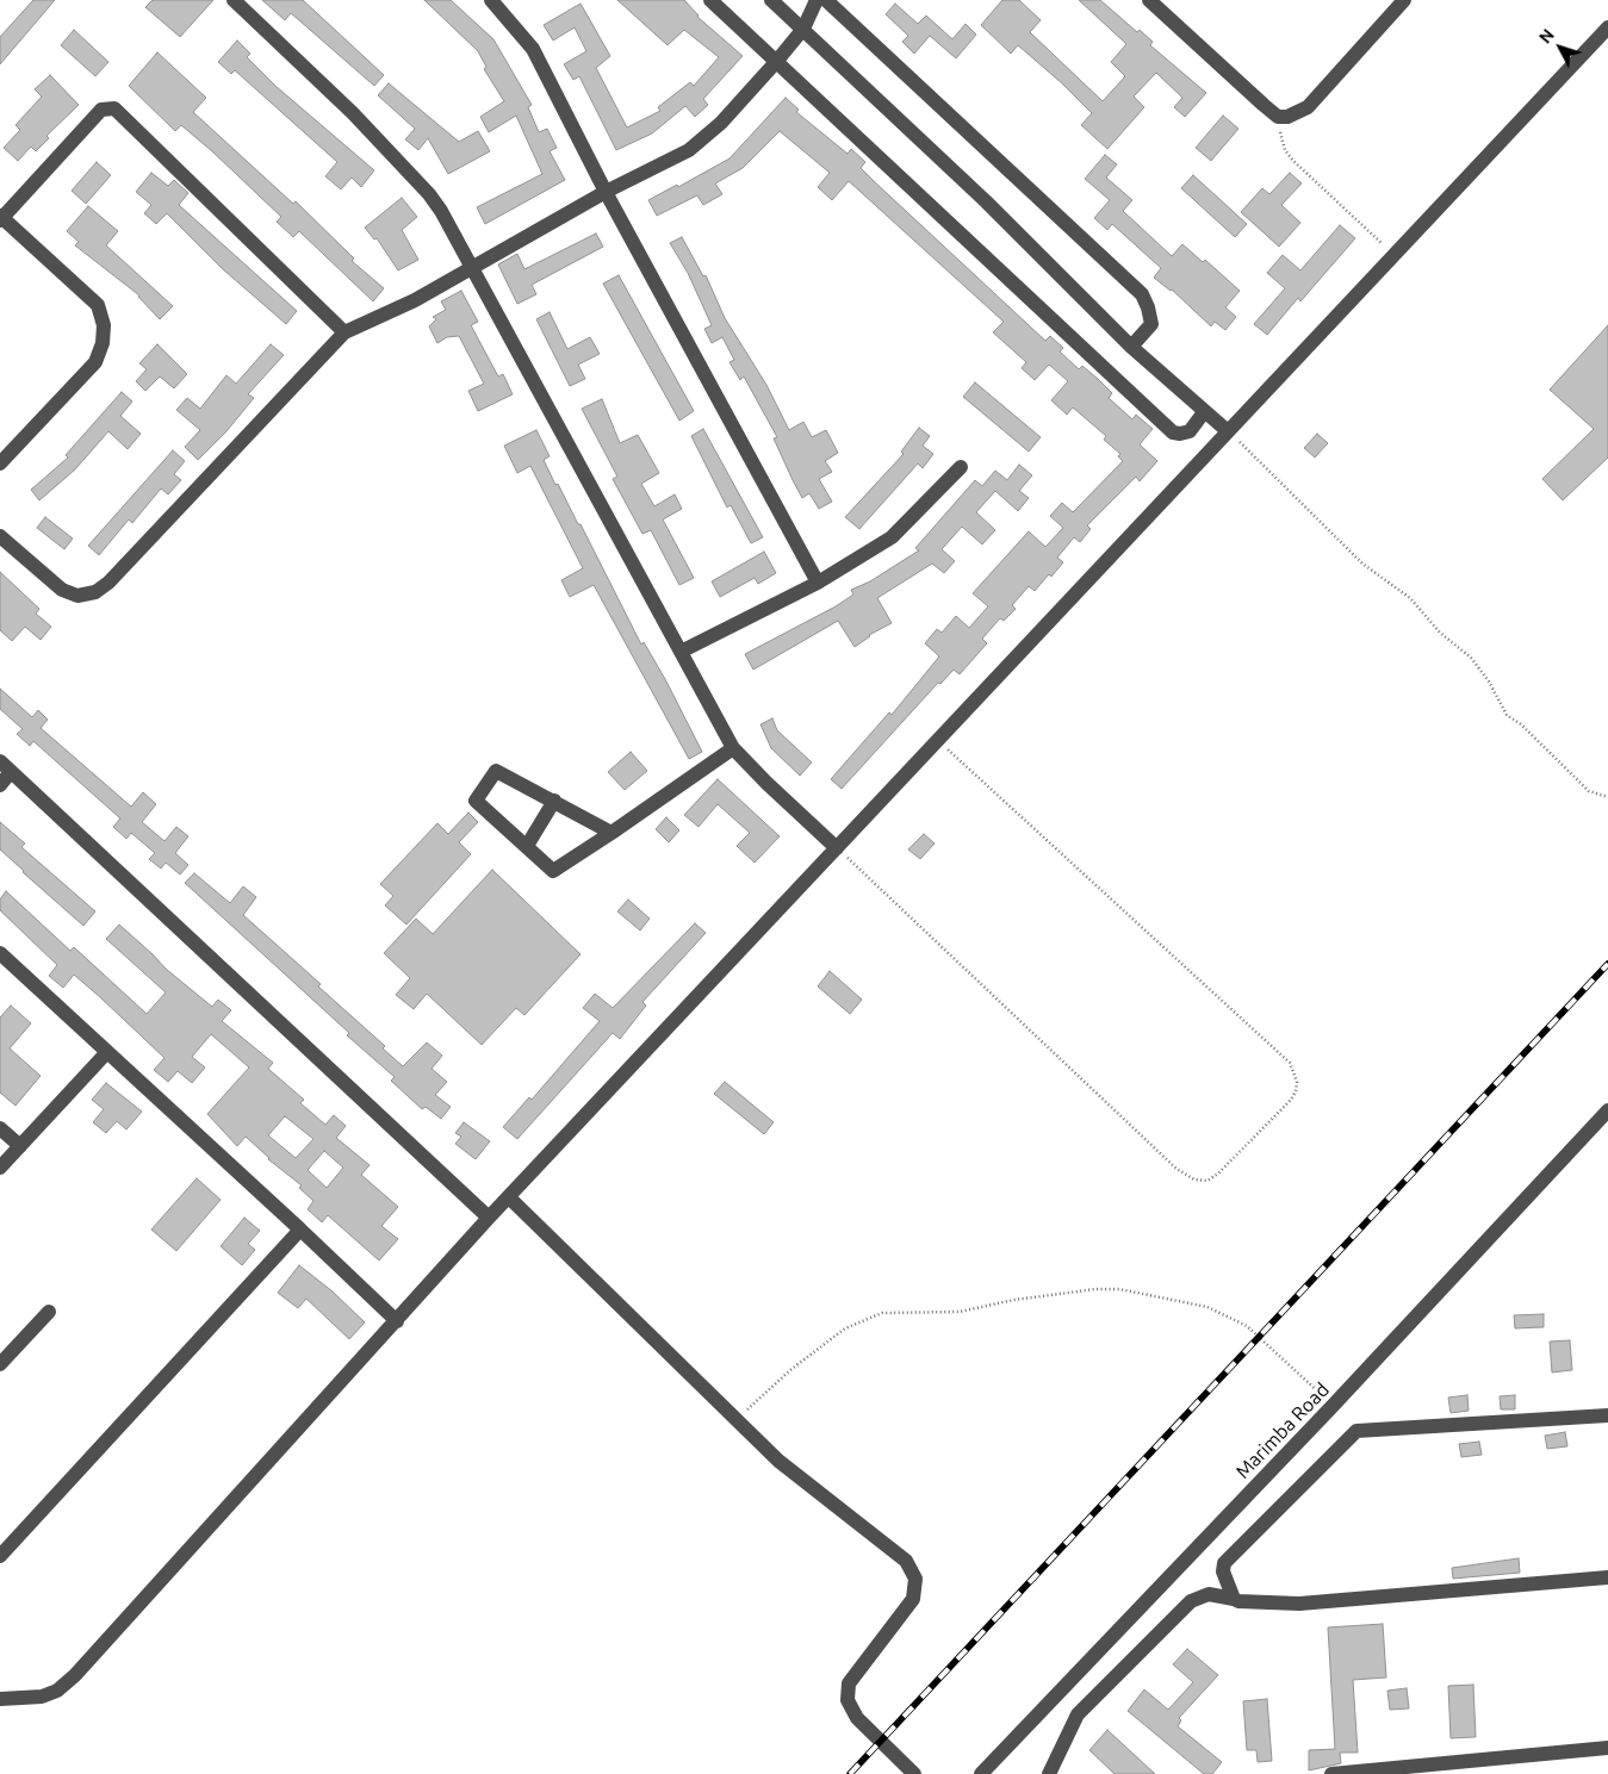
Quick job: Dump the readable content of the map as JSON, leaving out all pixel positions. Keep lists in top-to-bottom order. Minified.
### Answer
{"streets":{"street":["Marimba Road"]},"north":"top left"}
